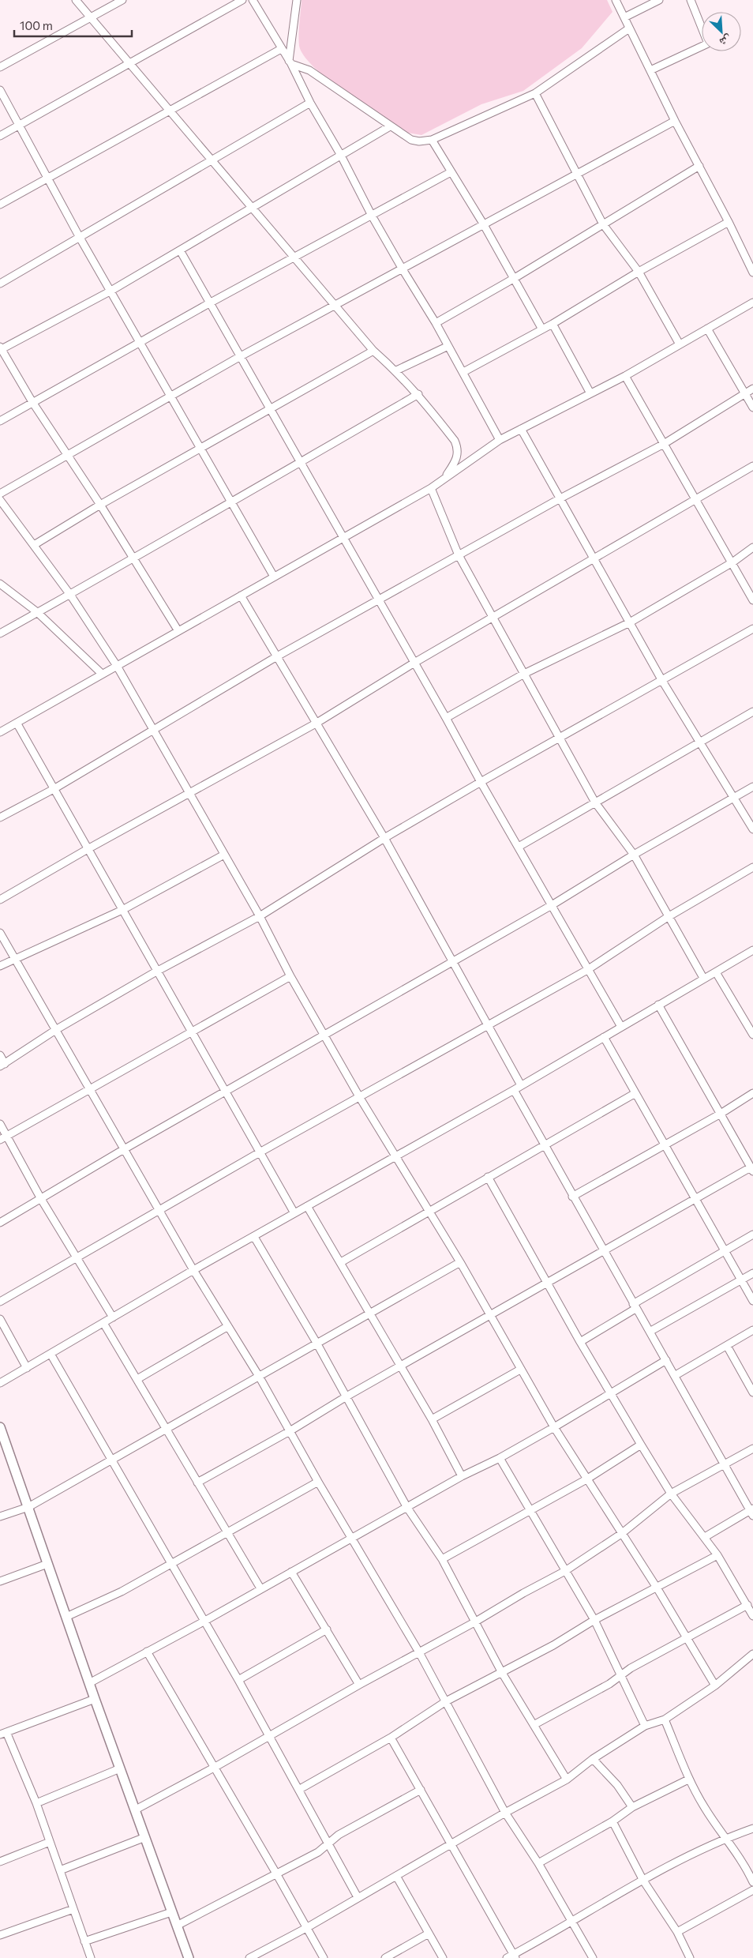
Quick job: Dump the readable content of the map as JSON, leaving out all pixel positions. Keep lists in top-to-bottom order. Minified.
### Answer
{"scale_bar":"100 m","north":"bottom right"}
